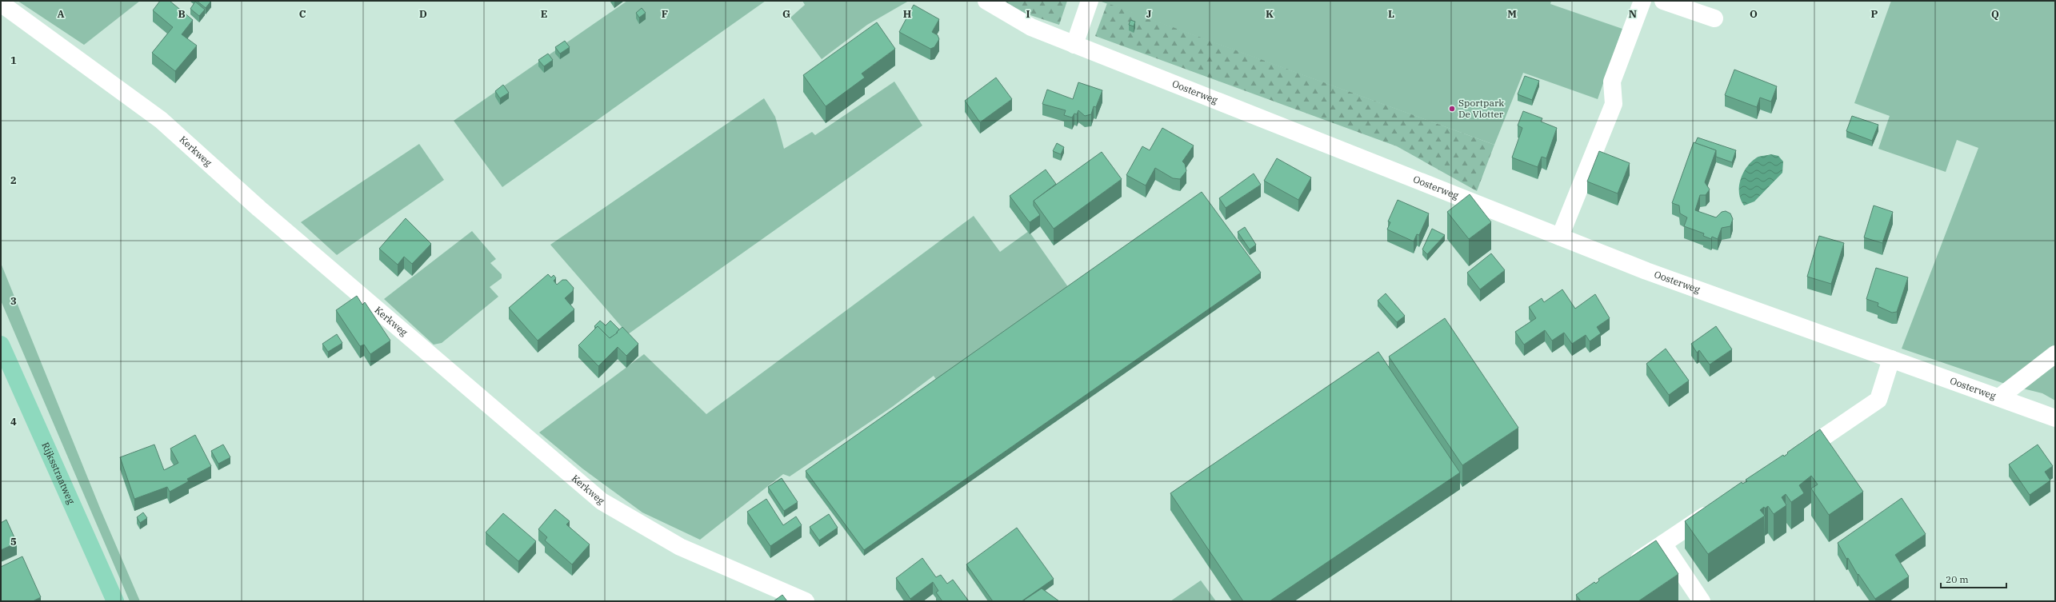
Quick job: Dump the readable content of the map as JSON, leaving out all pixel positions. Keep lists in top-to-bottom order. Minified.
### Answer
{"streets":{"main road":["Rijksstraatweg"],"street":["Oosterweg","Kerkweg"]},"places":["Sportpark De Vlotter"],"scale_bar":"20 m","grid":{"columns":["A","B","C","D","E","F","G","H","I","J","K","L","M","N","O","P","Q"],"rows":["1","2","3","4","5"]}}
